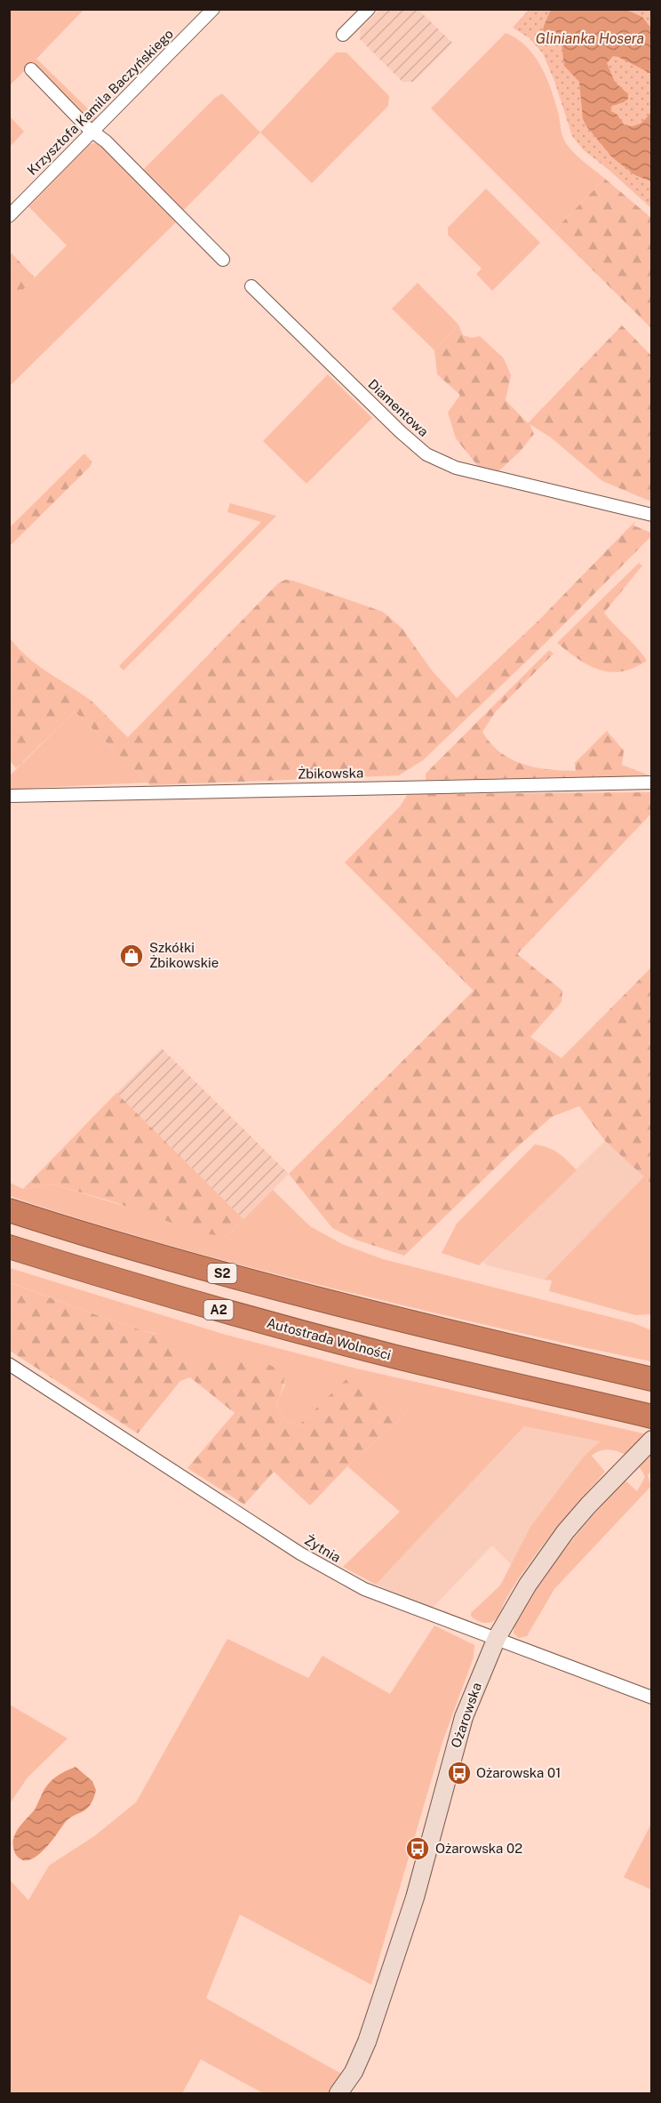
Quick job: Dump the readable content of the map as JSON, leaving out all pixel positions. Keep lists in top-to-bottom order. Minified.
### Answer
{"streets":{"highway":["S2","A2","Autostrada Wolności"],"main road":["Ożarowska"],"street":["Krzysztofa Kamila Baczyńskiego","Diamentowa","Żbikowska","Żytnia"]},"crossings":[["Żytnia","Ożarowska"]],"water":["Glinianka Hosera"],"places":{"shop":["Szkółki Żbikowskie"],"bus stop":["Ożarowska 01","Ożarowska 02"]}}
